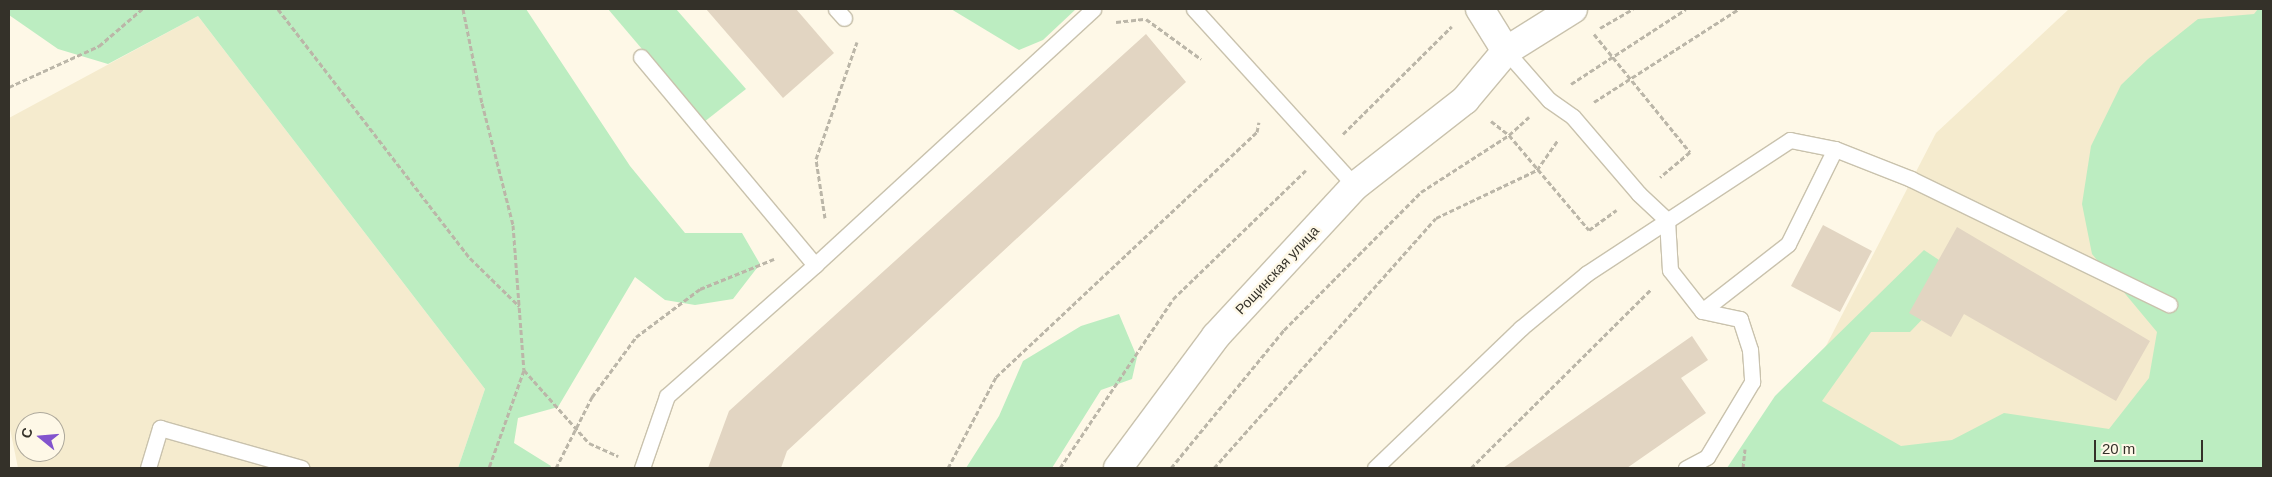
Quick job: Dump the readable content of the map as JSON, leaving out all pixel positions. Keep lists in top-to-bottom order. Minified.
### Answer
{"streets":{"street":["Рощинская улица"]},"scale_bar":"20 m","north":"left"}
